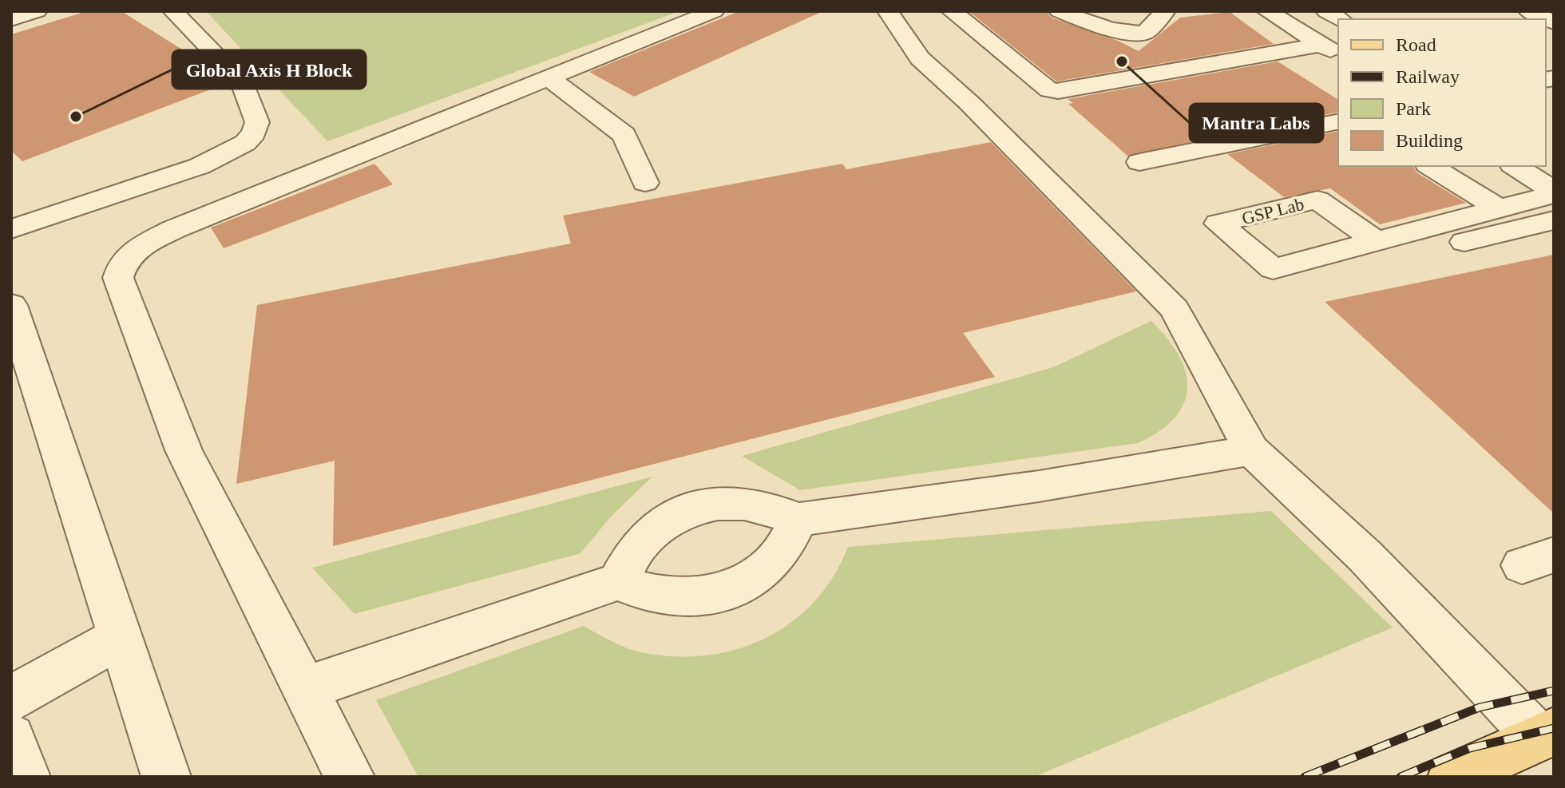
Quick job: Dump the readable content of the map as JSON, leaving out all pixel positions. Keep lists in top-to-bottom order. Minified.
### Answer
{"places":["Mantra Labs","Global Axis H Block"],"legend":["Road","Railway","Park","Building"]}
